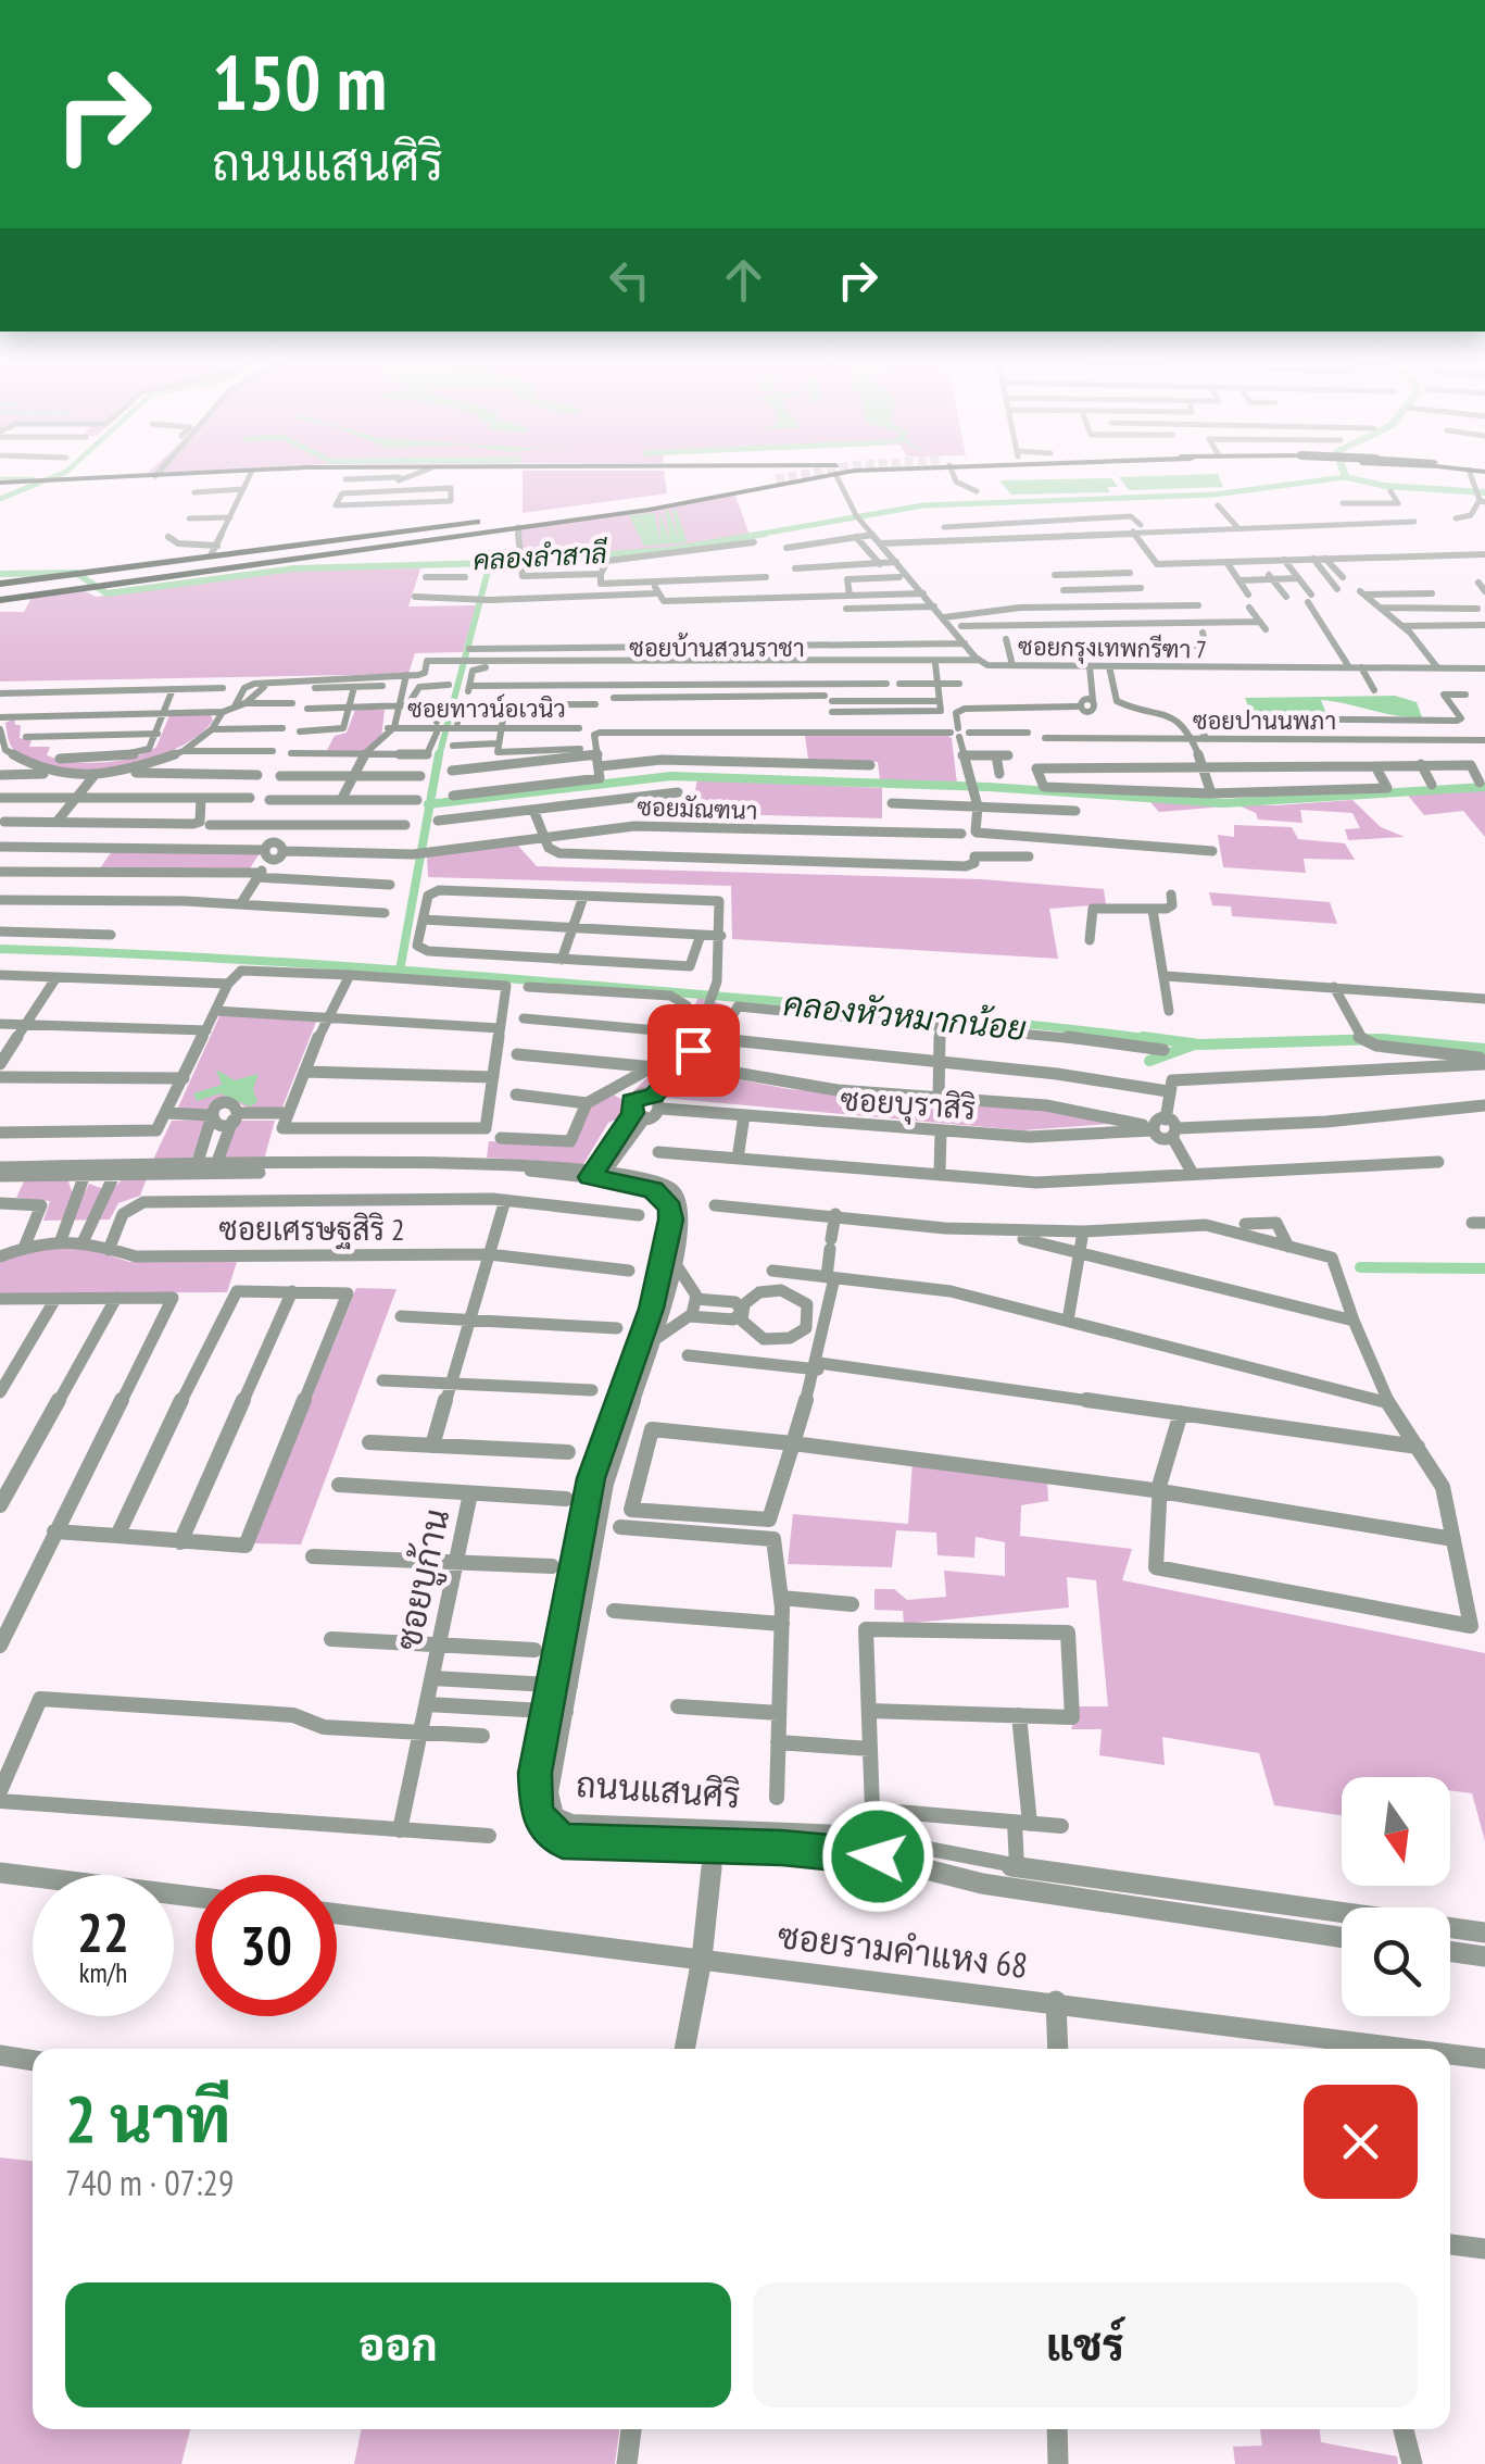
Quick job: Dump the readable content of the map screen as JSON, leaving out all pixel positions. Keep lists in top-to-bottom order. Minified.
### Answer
{"streets":{"street":["ซอยบ้านสวนราชา","ซอยกรุงเทพกรีฑา 7","ซอยทาวน์อเวนิว","ซอยปานนพภา","ซอยมัณฑนา","ซอยบุราสิริ","ซอยเศรษฐสิริ 2","ซอยบูก้าน","ถนนแสนศิริ","ซอยรามคำแหง 68"]},"crossings":[["ซอยบ้านสวนราชา","ซอยกรุงเทพกรีฑา 7"],["ซอยบูก้าน","ถนนแสนศิริ"]],"water":["คลองลำสาลี","คลองหัวหมากน้อย"],"north":"bottom","page":{"turn":["150 m","ถนนแสนศิริ"],"speed":"22 km/h","limit":"30","heading":["2 นาที","740 m · 07:29"],"buttons":["ออก","แชร์"]}}
